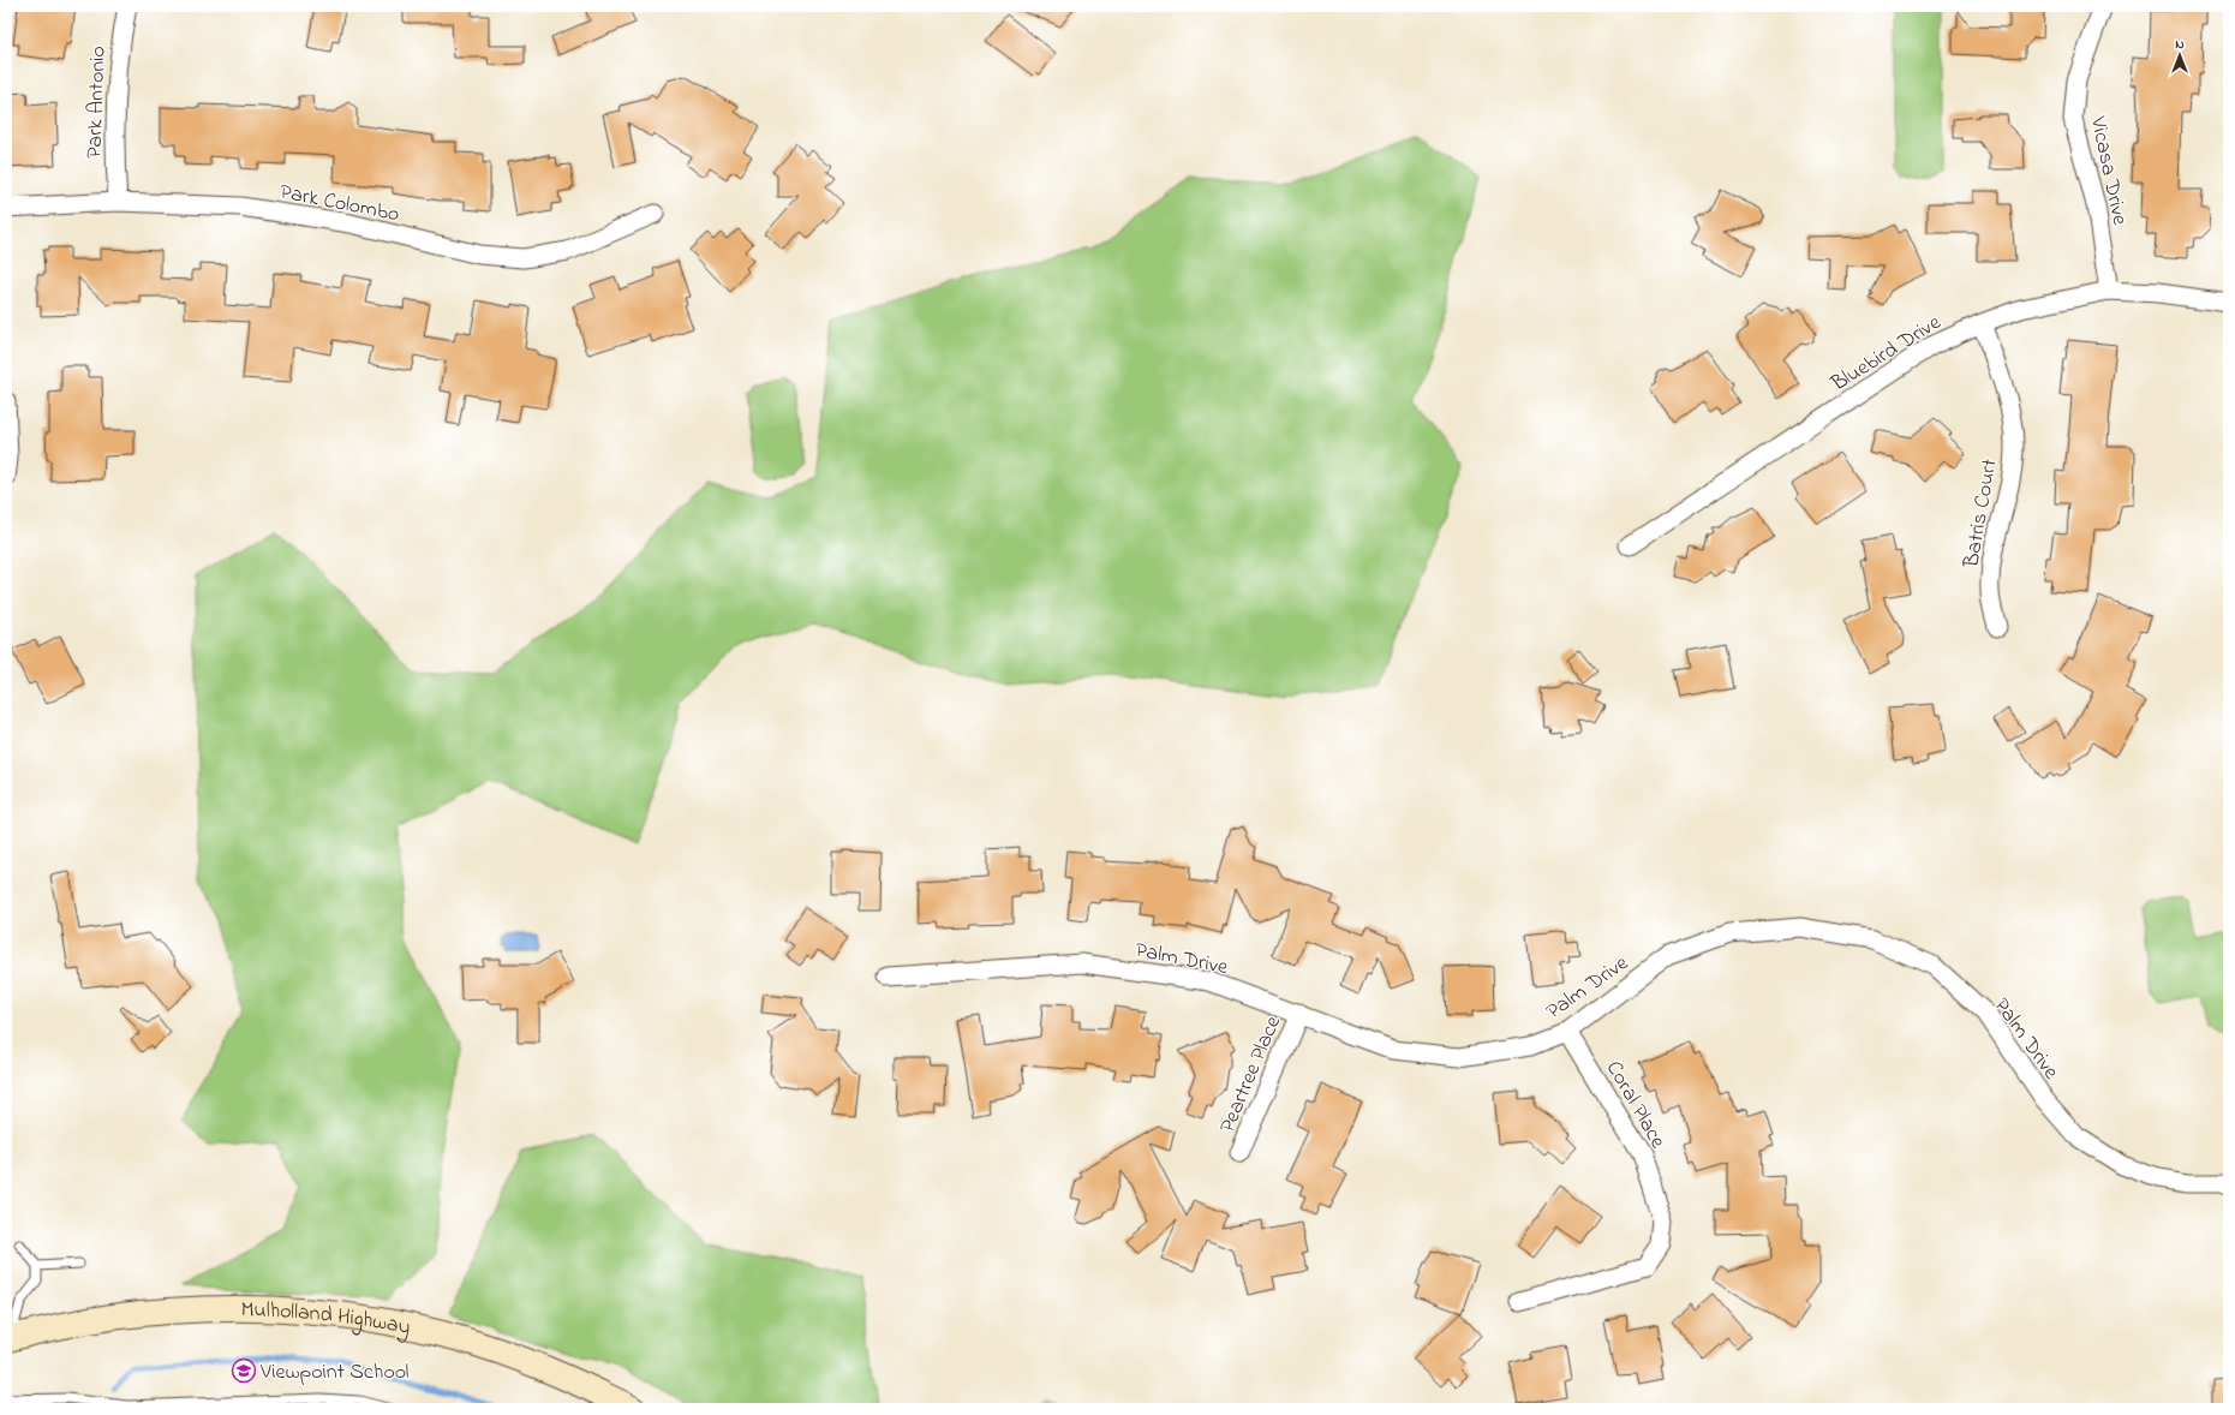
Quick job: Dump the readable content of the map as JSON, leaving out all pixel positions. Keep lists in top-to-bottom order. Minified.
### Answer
{"streets":{"main road":["Mulholland Highway"],"street":["Park Antonio","Vicasa Drive","Park Colombo","Bluebird Drive","Batris Court","Palm Drive","Peartree Place","Coral Place"]},"crossings":[["Park Antonio","Park Colombo"],["Vicasa Drive","Bluebird Drive"],["Bluebird Drive","Batris Court"],["Palm Drive","Peartree Place"],["Palm Drive","Coral Place"]],"places":{"school or university":["Viewpoint School"]},"north":"top"}
